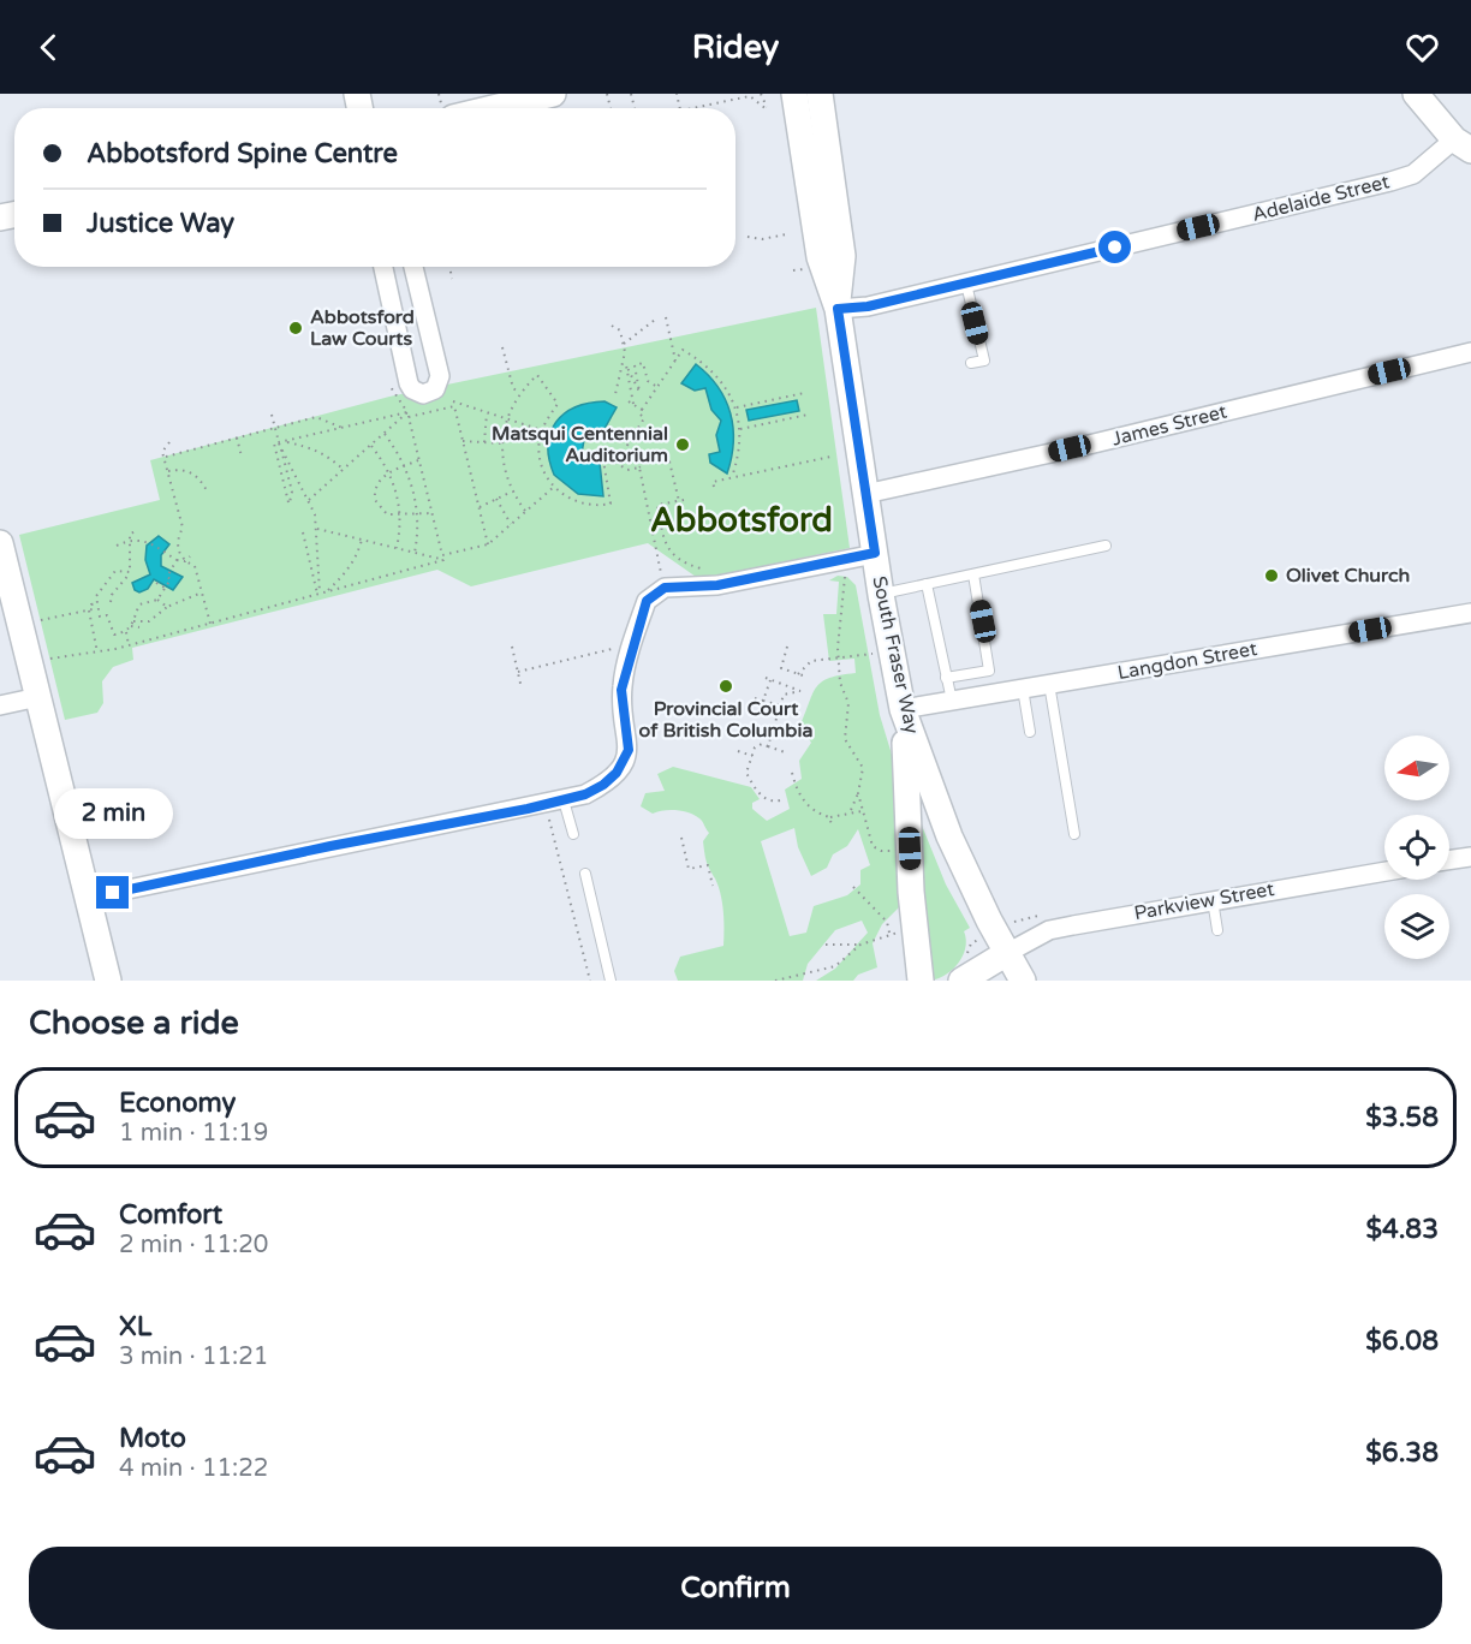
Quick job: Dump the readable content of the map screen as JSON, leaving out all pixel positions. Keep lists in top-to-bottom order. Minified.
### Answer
{"streets":{"main road":["South Fraser Way"],"street":["Adelaide Street","James Street","Langdon Street","Parkview Street"]},"crossings":[["Adelaide Street","South Fraser Way"],["James Street","South Fraser Way"],["South Fraser Way","Langdon Street"],["South Fraser Way","Parkview Street"]],"districts":["Abbotsford"],"places":["Abbotsford Law Courts","Matsqui Centennial Auditorium","Olivet Church","Provincial Court of British Columbia"],"north":"left","page":{"header":"Ridey","banner":["Abbotsford Spine Centre","Justice Way"],"bubble":"2 min","heading":"Choose a ride","list":[{"name":"Economy","note":"1 min · 11:19","value":"$3.58"},{"name":"Comfort","note":"2 min · 11:20","value":"$4.83"},{"name":"XL","note":"3 min · 11:21","value":"$6.08"},{"name":"Moto","note":"4 min · 11:22","value":"$6.38"}],"buttons":"Confirm"}}
